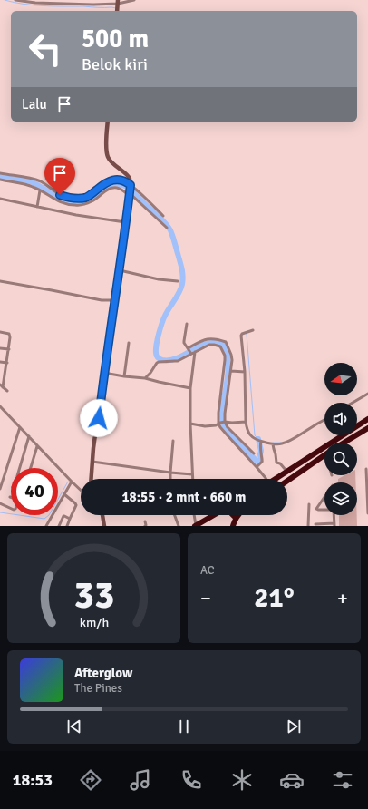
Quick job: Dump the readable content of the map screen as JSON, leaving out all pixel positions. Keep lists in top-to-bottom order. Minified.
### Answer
{"north":"left","page":{"turn":["500 m","Belok kiri"],"then":"Lalu","limit":"40","trip":"18:55 · 2 mnt · 660 m","tile":"AC","heat":["−","21°","+"],"song":["Afterglow","The Pines"],"tabs":"18:53","gauge":["33","km/h"]}}
